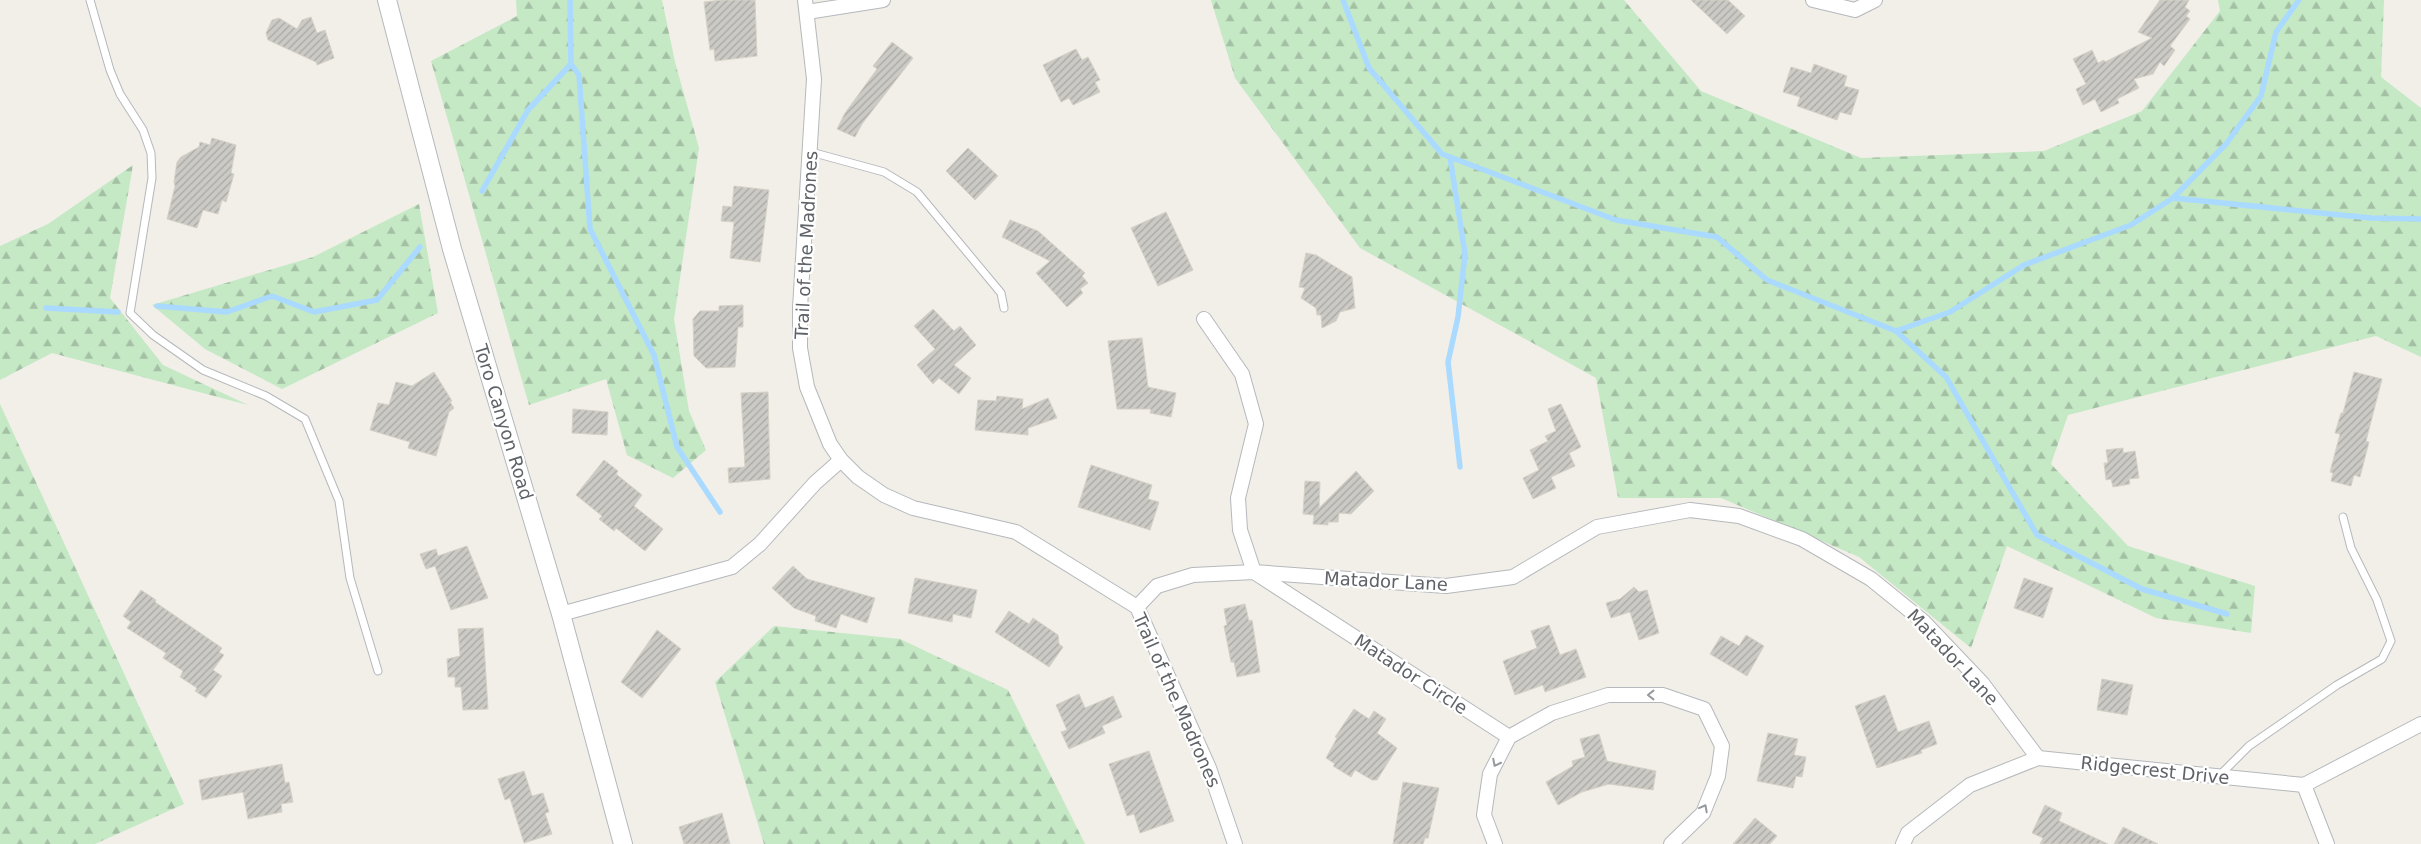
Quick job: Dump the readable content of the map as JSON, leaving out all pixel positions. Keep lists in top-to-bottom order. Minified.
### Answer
{"streets":{"street":["Trail of the Madrones","Toro Canyon Road","Matador Lane","Matador Circle","Ridgecrest Drive"]},"crossings":[["Trail of the Madrones","Matador Lane"],["Matador Lane","Matador Circle"],["Matador Lane","Ridgecrest Drive"]]}
